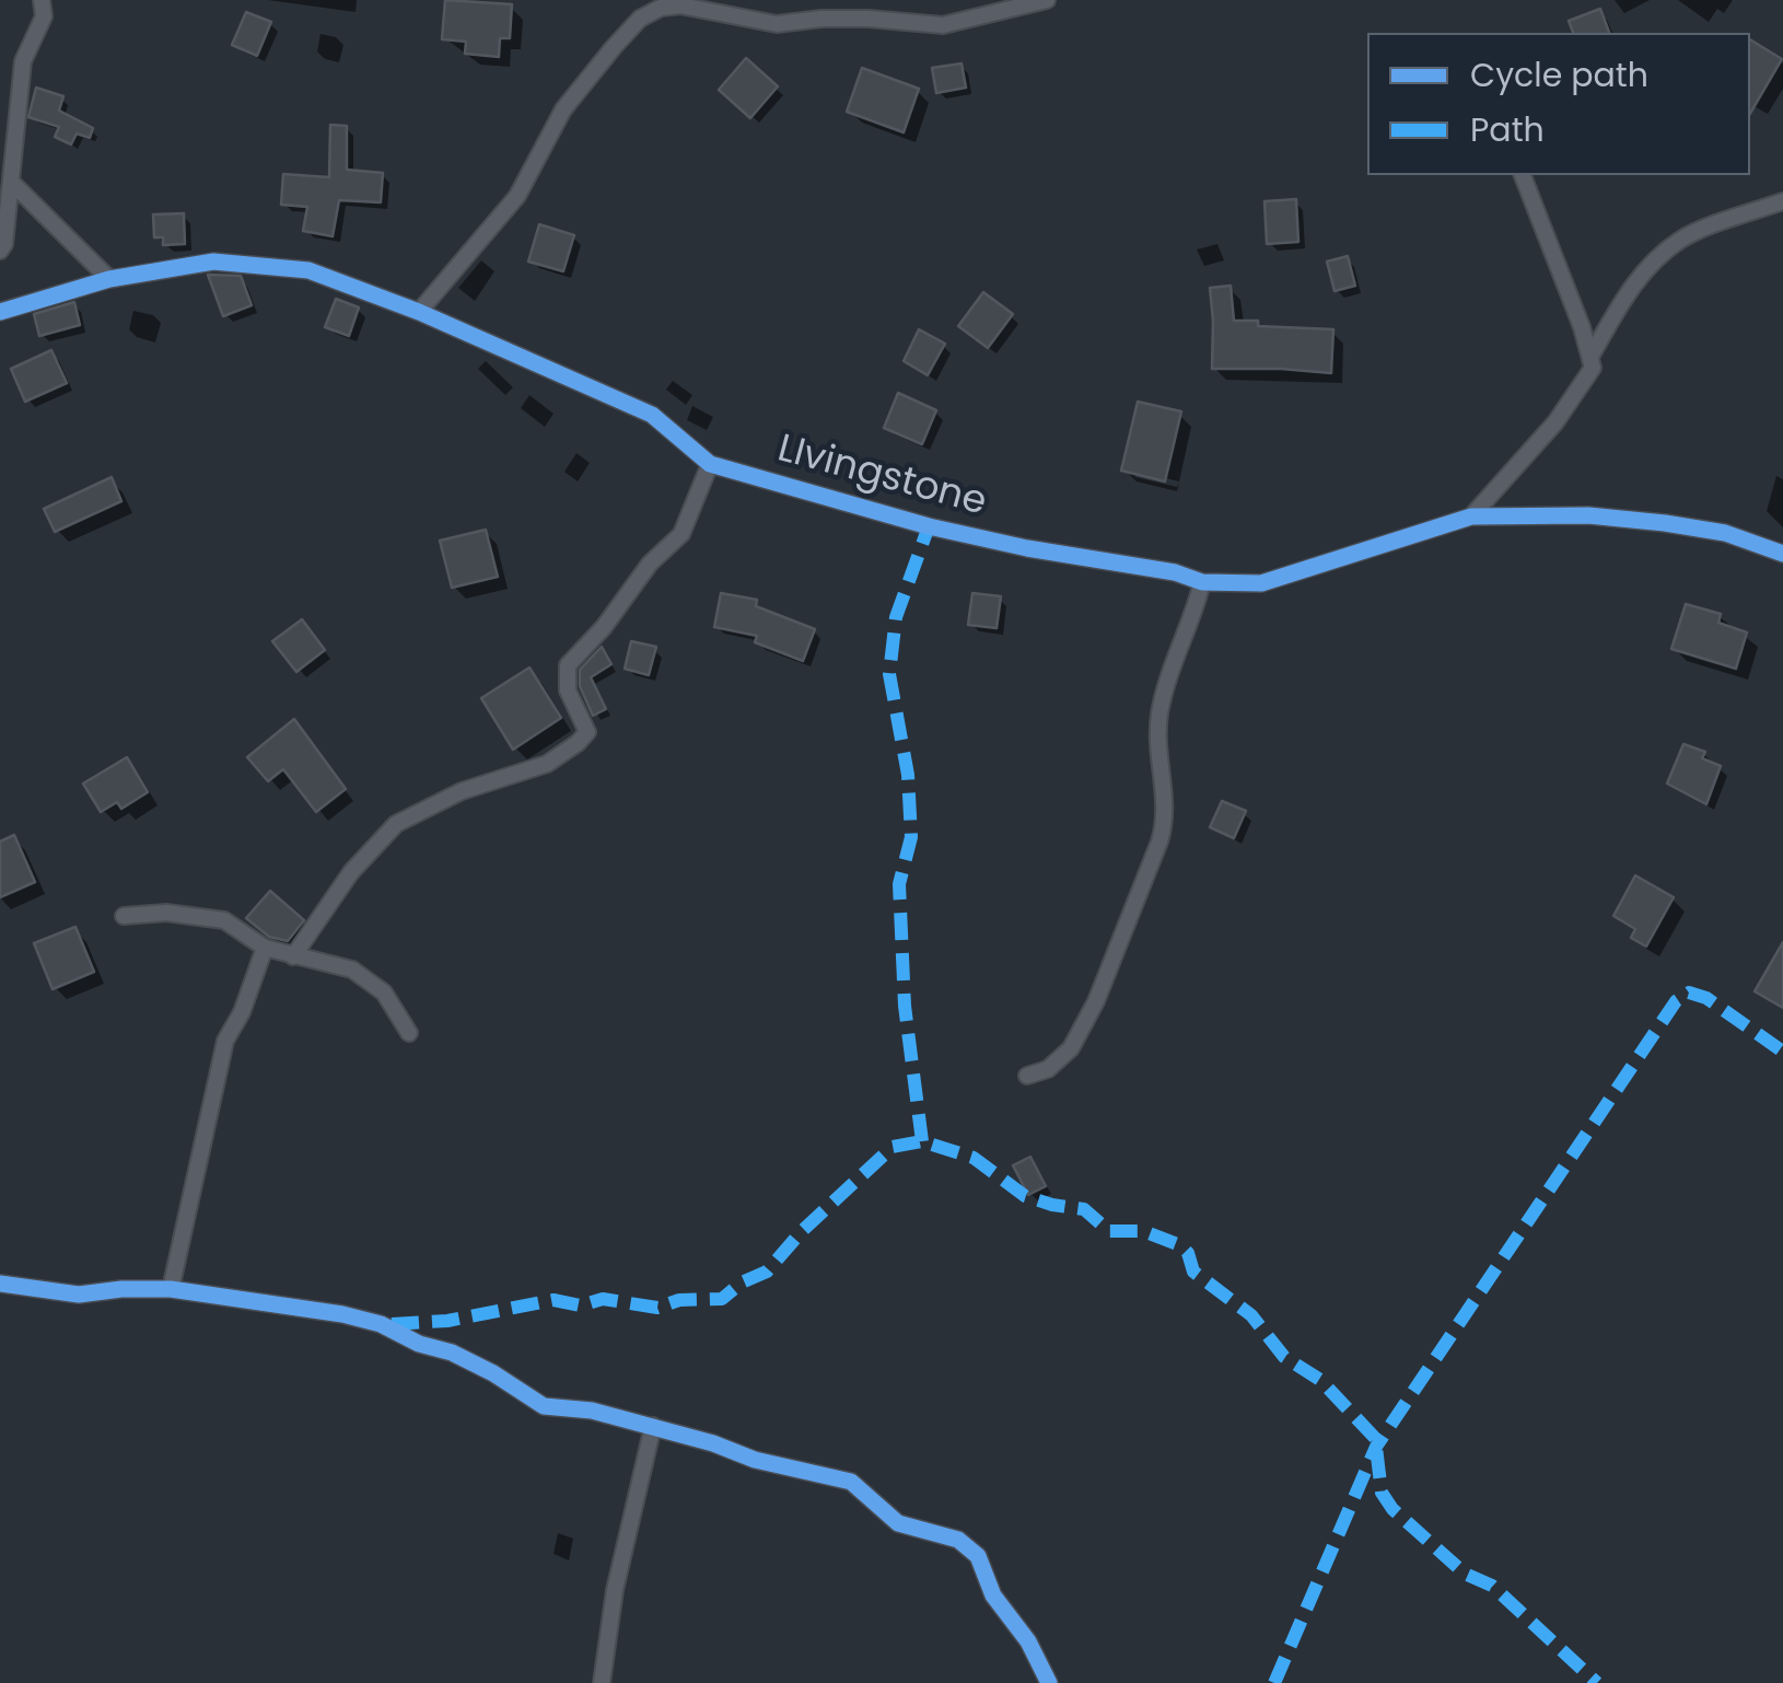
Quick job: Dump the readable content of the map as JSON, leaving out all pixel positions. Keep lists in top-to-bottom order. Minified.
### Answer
{"streets":{"street":["LIvingstone"]},"legend":["Cycle path","Path"]}
